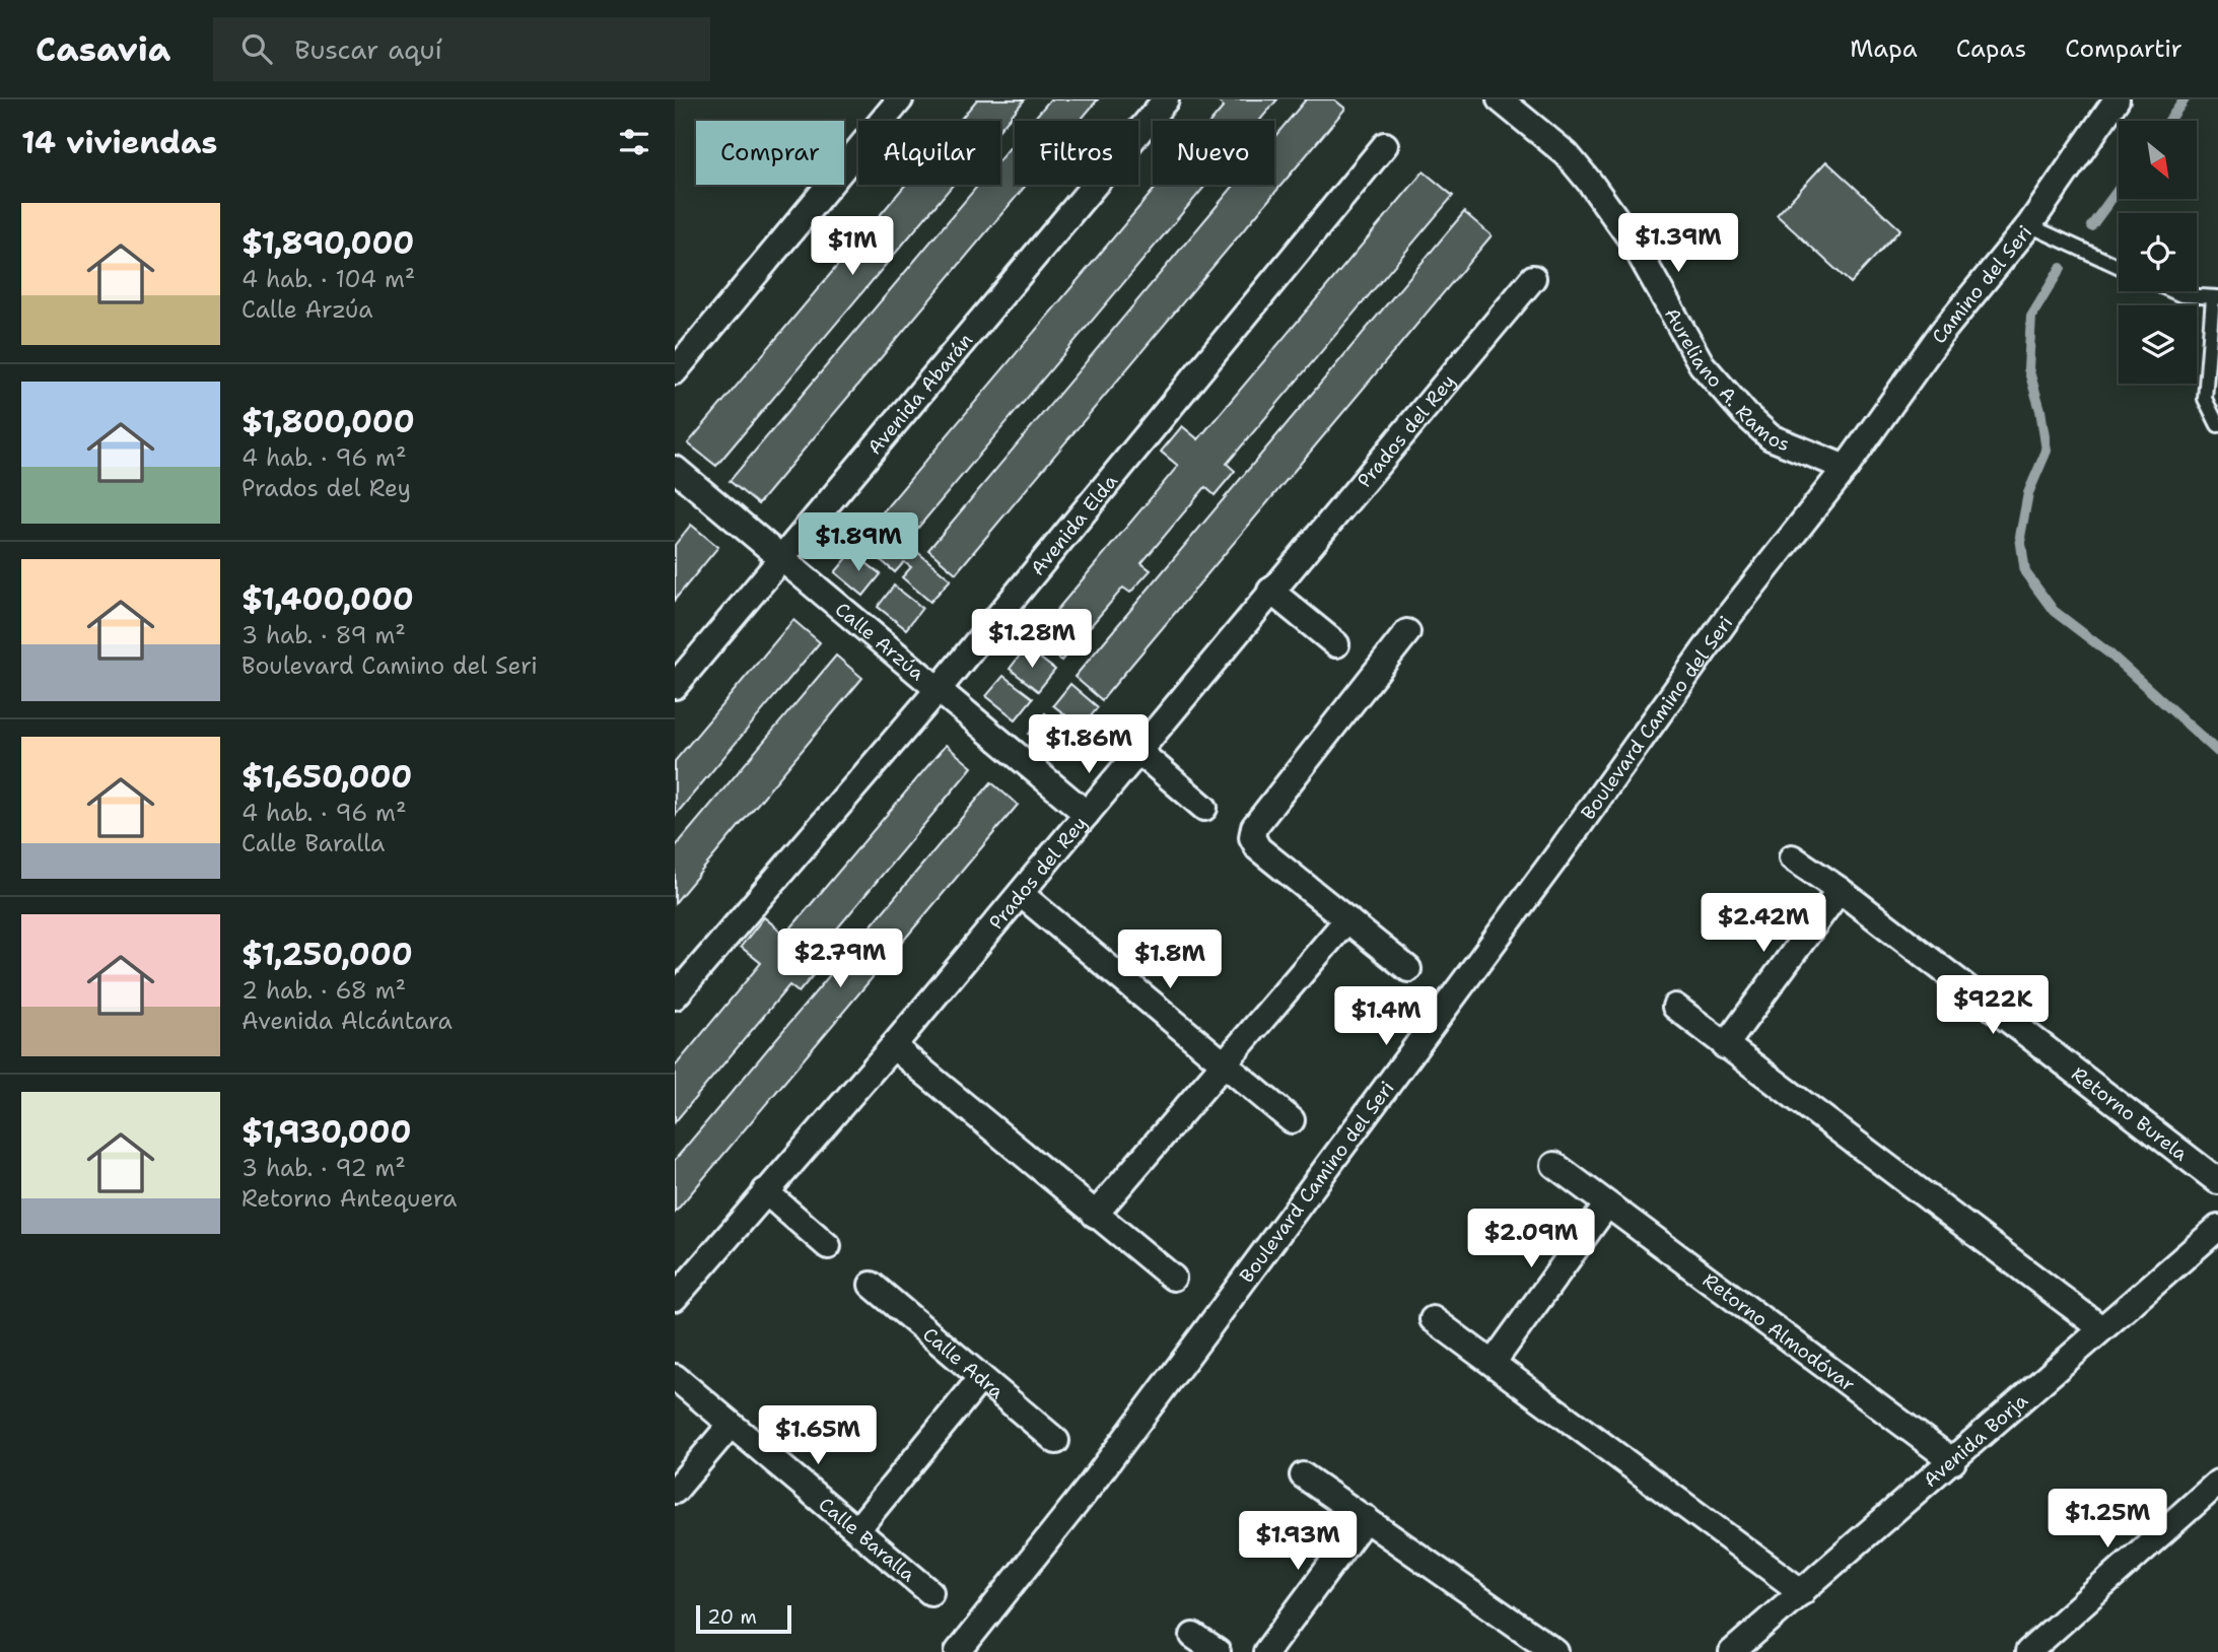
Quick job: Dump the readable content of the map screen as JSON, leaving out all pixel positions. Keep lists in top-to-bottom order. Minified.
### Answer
{"streets":{"street":["Camino del Seri","Aureliano A. Ramos","Avenida Abarán","Prados del Rey","Avenida Elda","Calle Arzúa","Boulevard Camino del Seri","Retorno Burela","Retorno Almodóvar","Calle Adra","Avenida Borja","Calle Baralla"]},"crossings":[["Camino del Seri","Aureliano A. Ramos"],["Camino del Seri","Boulevard Camino del Seri"],["Aureliano A. Ramos","Boulevard Camino del Seri"],["Avenida Abarán","Calle Arzúa"],["Prados del Rey","Calle Arzúa"],["Avenida Elda","Calle Arzúa"],["Retorno Almodóvar","Avenida Borja"]],"scale_bar":"20 m","north":"bottom right","page":{"header":"Casavia","search":"Buscar aquí","nav":["Mapa","Capas","Compartir"],"heading":"14 viviendas","chip":["Comprar","Alquilar","Filtros","Nuevo"],"list":[{"name":"$1,890,000","note":"4 hab. · 104 m² · Calle Arzúa"},{"name":"$1,800,000","note":"4 hab. · 96 m² · Prados del Rey"},{"name":"$1,400,000","note":"3 hab. · 89 m² · Boulevard Camino del Seri"},{"name":"$1,650,000","note":"4 hab. · 96 m² · Calle Baralla"},{"name":"$1,250,000","note":"2 hab. · 68 m² · Avenida Alcántara"},{"name":"$1,930,000","note":"3 hab. · 92 m² · Retorno Antequera"}],"price":["$1.39M","$1M","$1.89M","$1.28M","$1.86M","$2.42M","$2.79M","$1.8M","$922K","$1.4M","$2.09M","$1.65M","$1.25M","$1.93M"],"scale":"20 m"}}
